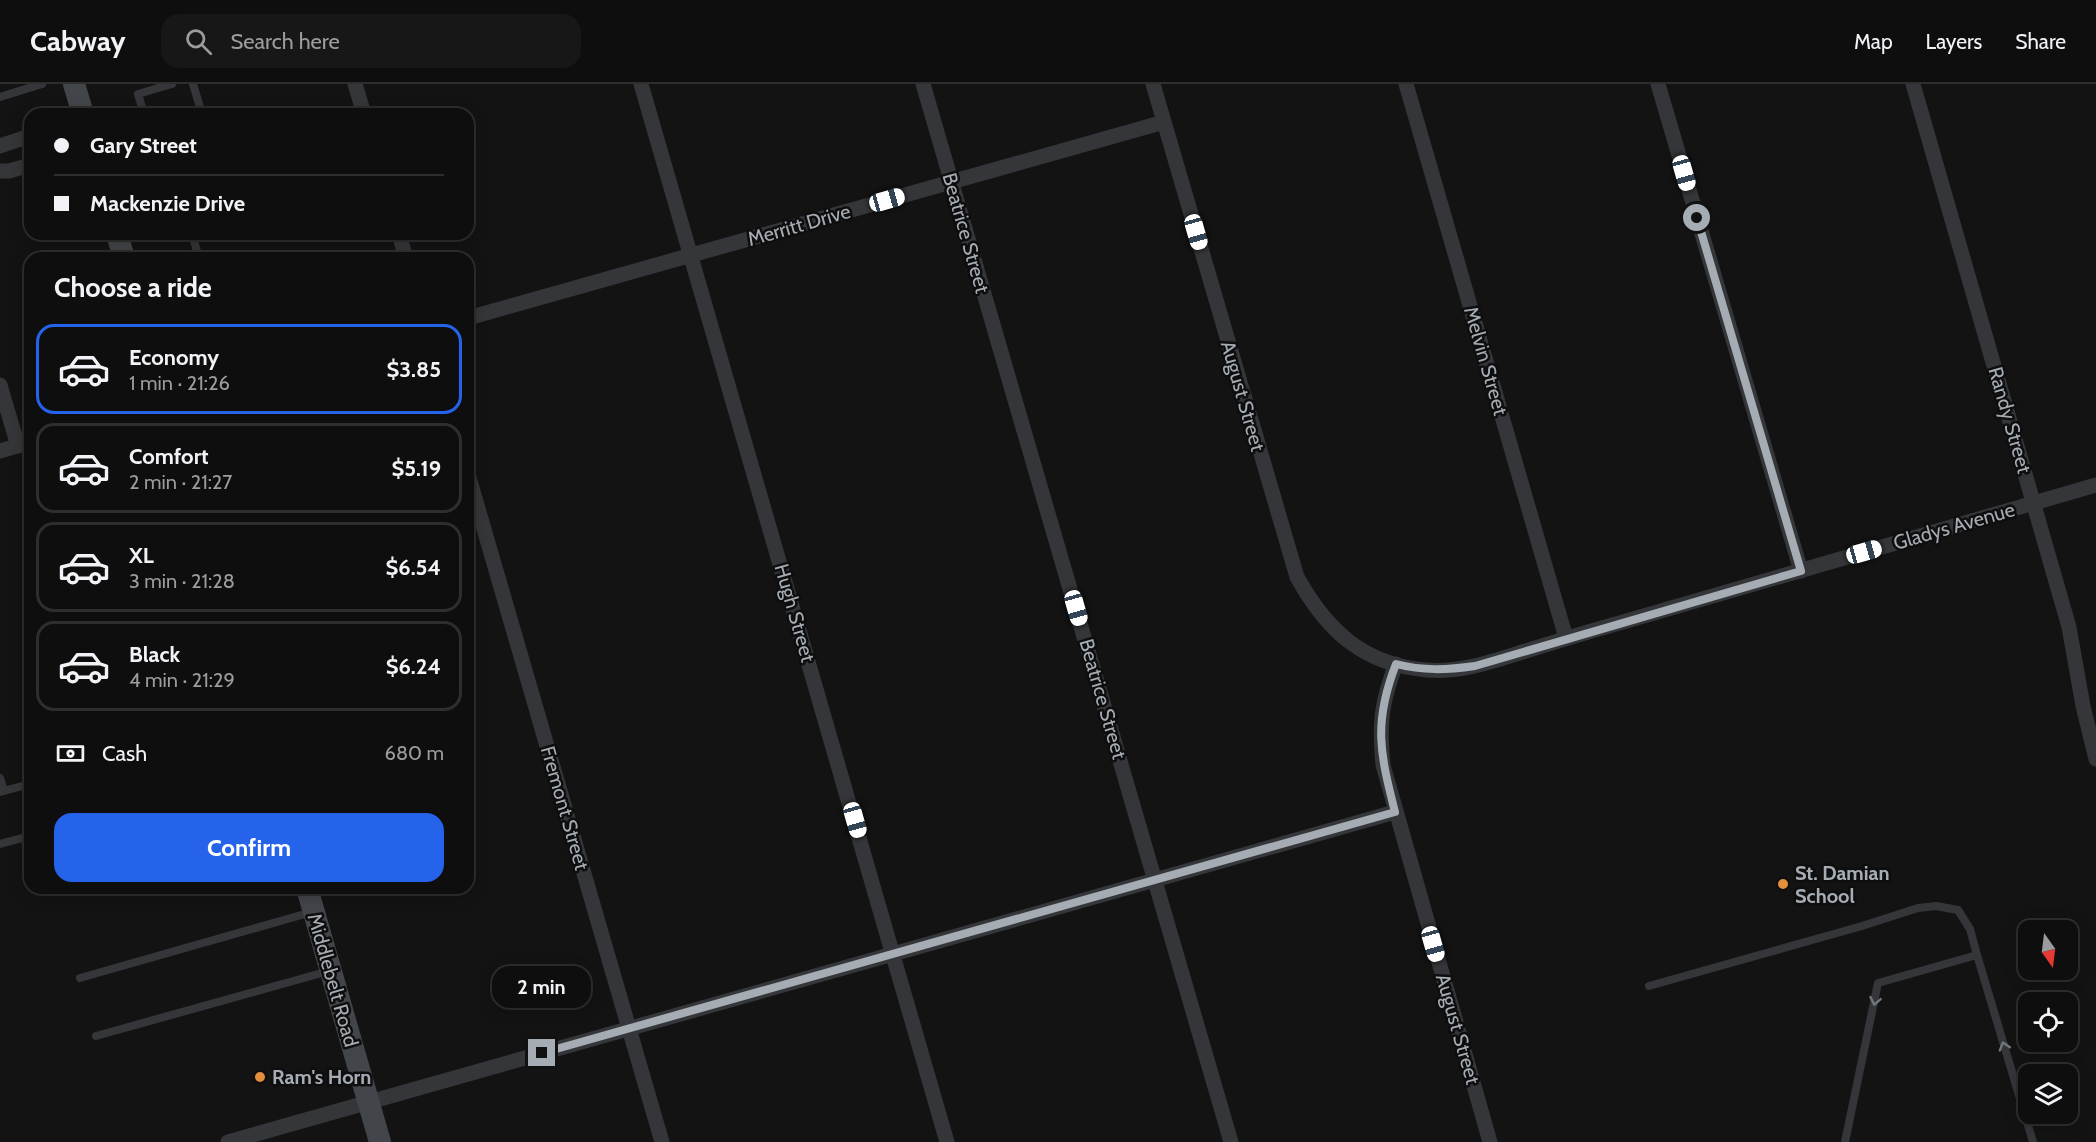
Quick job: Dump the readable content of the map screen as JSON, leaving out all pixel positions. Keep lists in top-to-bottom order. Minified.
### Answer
{"streets":{"main road":["Middlebelt Road"],"street":["Merritt Drive","Beatrice Street","Melvin Street","August Street","Randy Street","Gladys Avenue","Hugh Street","Fremont Street"]},"crossings":[["Merritt Drive","Beatrice Street"],["Merritt Drive","August Street"],["Merritt Drive","Hugh Street"],["Melvin Street","Gladys Avenue"],["August Street","Gladys Avenue"],["Randy Street","Gladys Avenue"]],"places":["St. Damian School","Ram's Horn"],"north":"bottom","page":{"header":"Cabway","search":"Search here","nav":["Map","Layers","Share"],"banner":["Gary Street","Mackenzie Drive"],"heading":"Choose a ride","list":[{"name":"Economy","note":"1 min · 21:26","value":"$3.85"},{"name":"Comfort","note":"2 min · 21:27","value":"$5.19"},{"name":"XL","note":"3 min · 21:28","value":"$6.54"},{"name":"Black","note":"4 min · 21:29","value":"$6.24"}],"pay":["Cash","680 m"],"buttons":"Confirm","bubble":"2 min"}}
